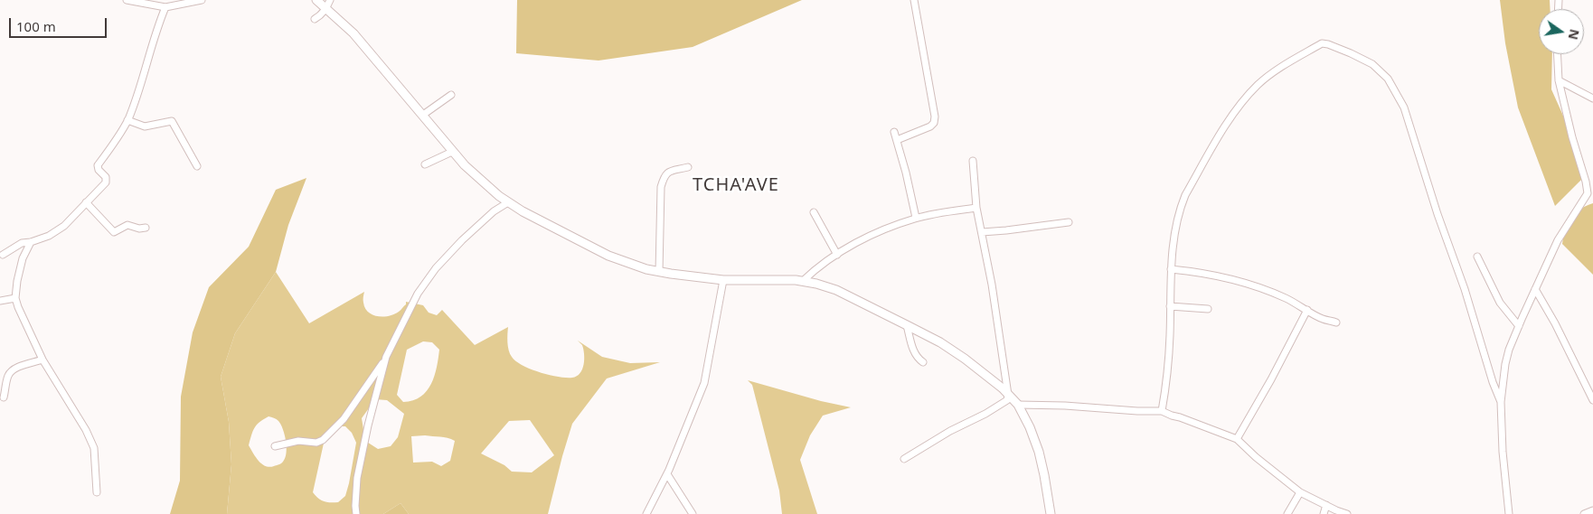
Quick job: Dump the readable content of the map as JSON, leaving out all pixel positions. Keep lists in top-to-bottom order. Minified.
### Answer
{"districts":["TCHA'AVE"],"scale_bar":"100 m","north":"right"}
